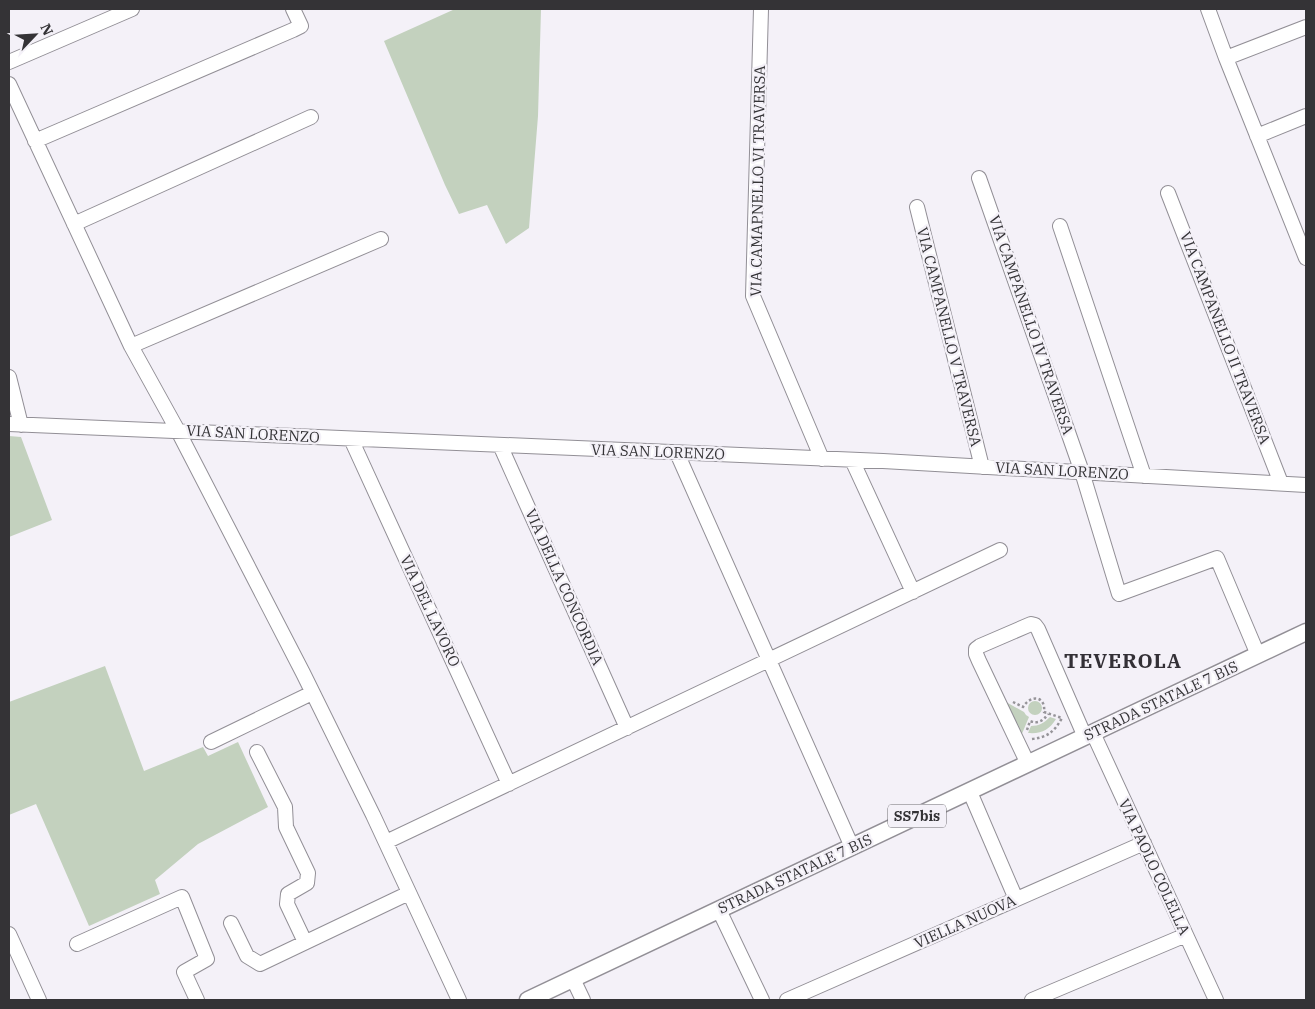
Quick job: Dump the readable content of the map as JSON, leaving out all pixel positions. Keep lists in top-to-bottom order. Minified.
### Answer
{"streets":{"main road":["STRADA STATALE 7 BIS","SS7bis"],"street":["VIA CAMAPNELLO VI TRAVERSA","VIA CAMPANELLO IV TRAVERSA","VIA CAMPANELLO V TRAVERSA","VIA CAMPANELLO II TRAVERSA","VIA SAN LORENZO","VIA DELLA CONCORDIA","VIA DEL LAVORO","VIA PAOLO COLELLA","VIELLA NUOVA"]},"crossings":[["VIA CAMAPNELLO VI TRAVERSA","VIA SAN LORENZO"],["VIA CAMPANELLO IV TRAVERSA","VIA SAN LORENZO"],["VIA CAMPANELLO IV TRAVERSA","STRADA STATALE 7 BIS"],["VIA CAMPANELLO V TRAVERSA","VIA SAN LORENZO"],["VIA CAMPANELLO II TRAVERSA","VIA SAN LORENZO"],["VIA SAN LORENZO","VIA DELLA CONCORDIA"],["VIA SAN LORENZO","VIA DEL LAVORO"],["STRADA STATALE 7 BIS","VIA PAOLO COLELLA"],["VIA PAOLO COLELLA","VIELLA NUOVA"]],"districts":["TEVEROLA"],"north":"top right"}
